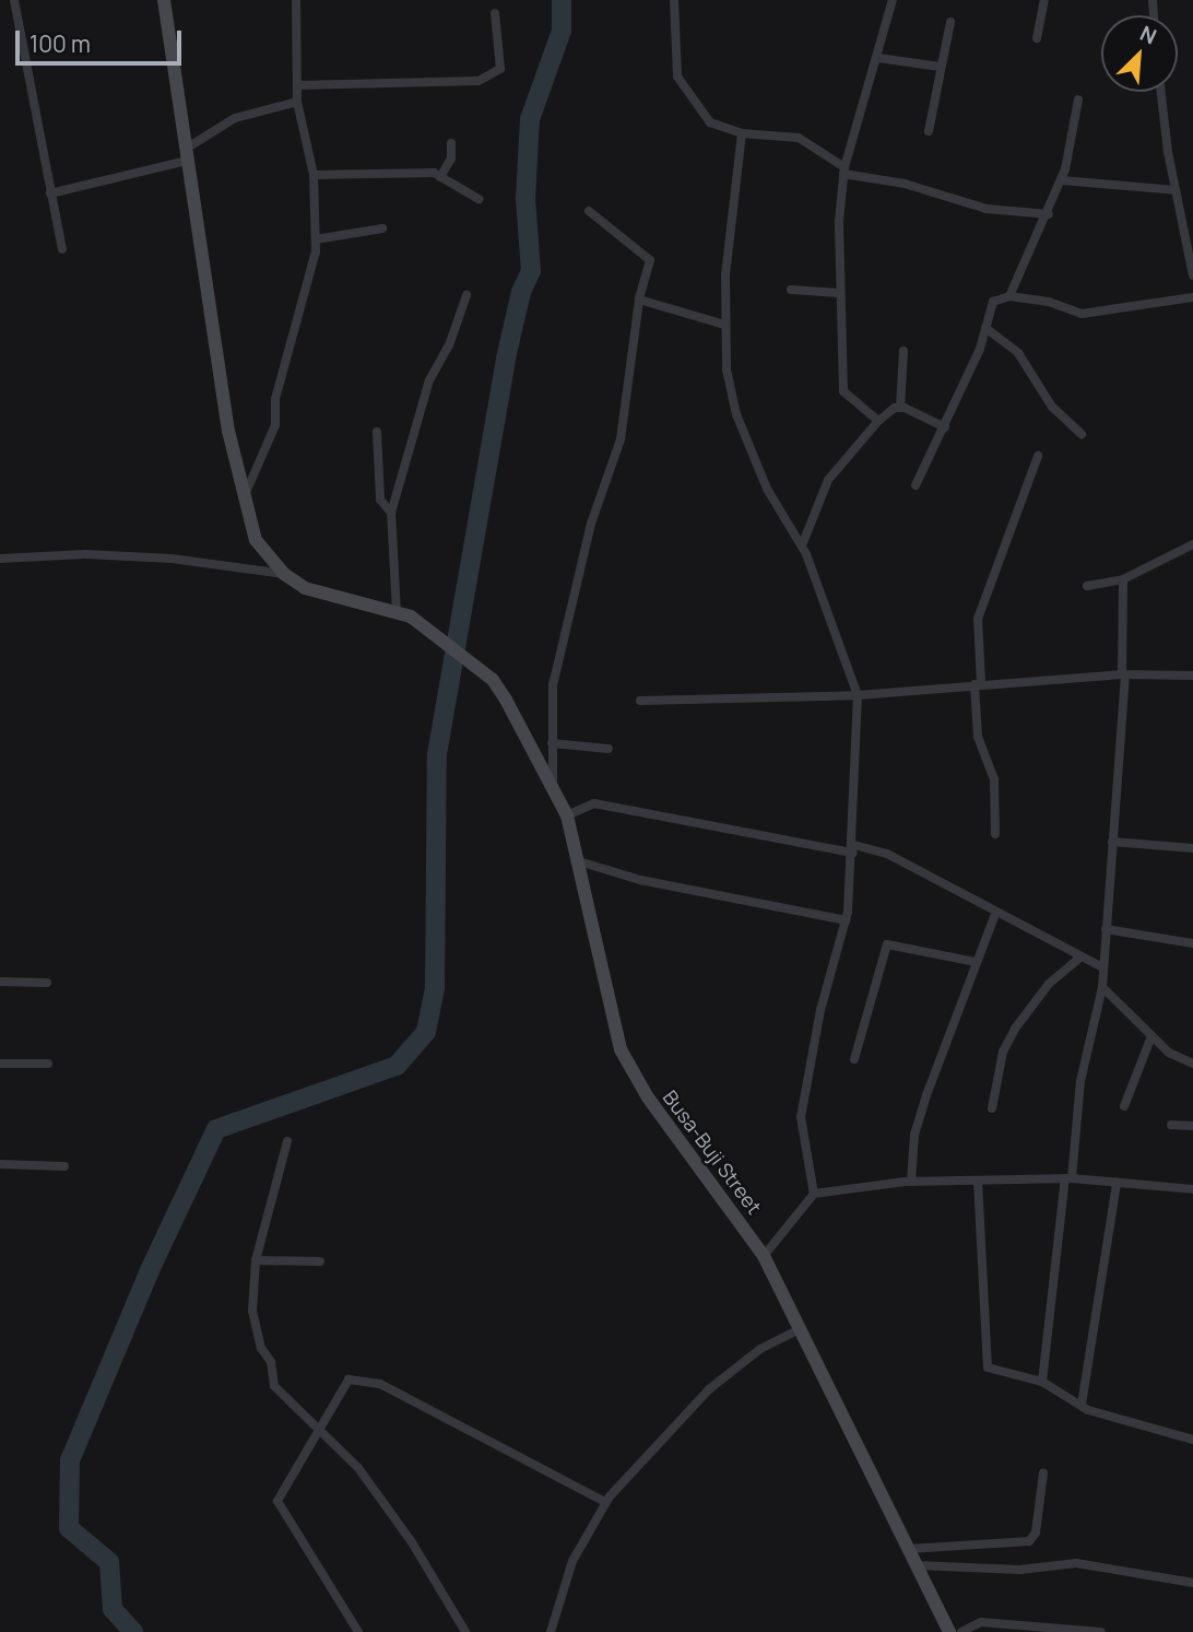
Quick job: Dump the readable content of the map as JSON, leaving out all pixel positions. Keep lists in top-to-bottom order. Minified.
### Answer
{"streets":{"street":["Busa-Buji Street"]},"scale_bar":"100 m","north":"top right"}
